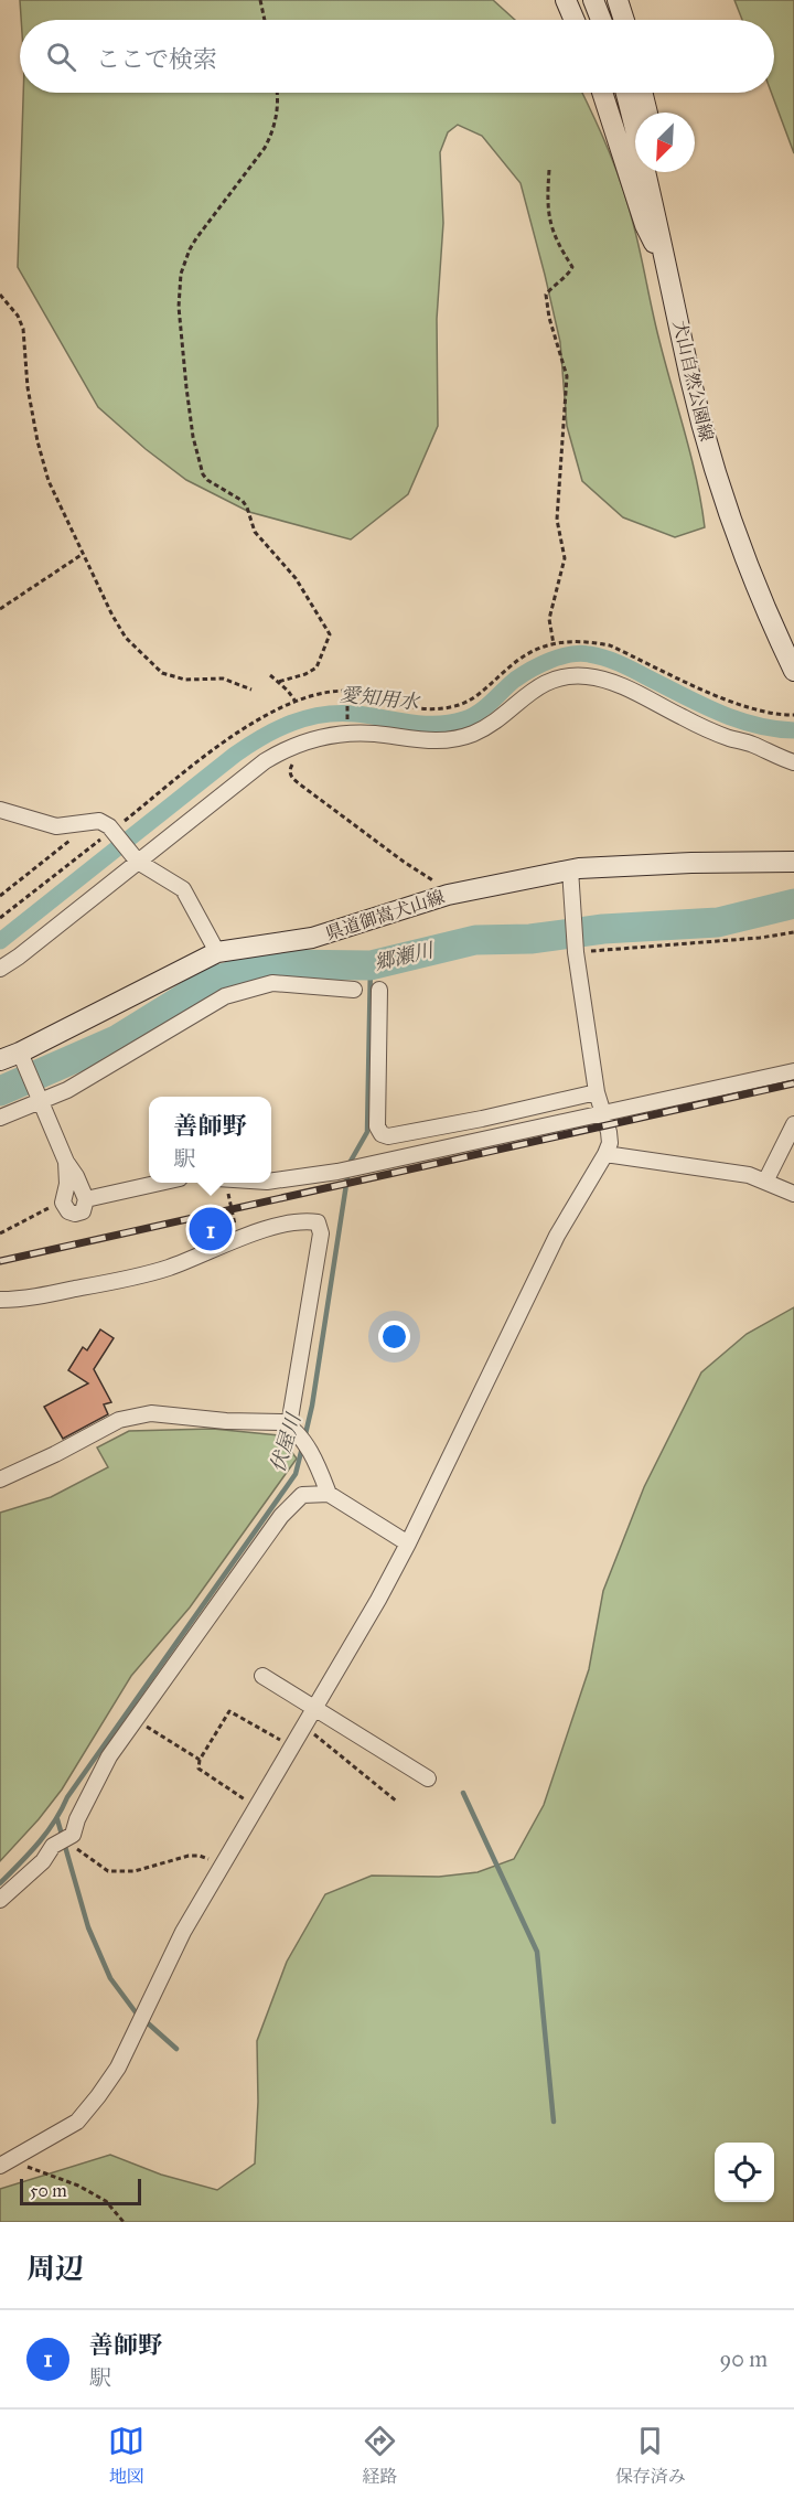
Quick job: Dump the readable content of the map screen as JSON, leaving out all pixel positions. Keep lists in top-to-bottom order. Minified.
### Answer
{"streets":{"main road":["犬山自然公園線","県道御嵩犬山線"]},"water":["愛知用水","郷瀬川","伏屋川"],"scale_bar":"50 m","north":"bottom left","page":{"search":"ここで検索","popup":["善師野","駅"],"pins":"1","scale":"50 m","heading":"周辺","list":[{"mark":"1","name":"善師野","note":"駅","value":"90 m"}],"nav":["地図","経路","保存済み"]}}
